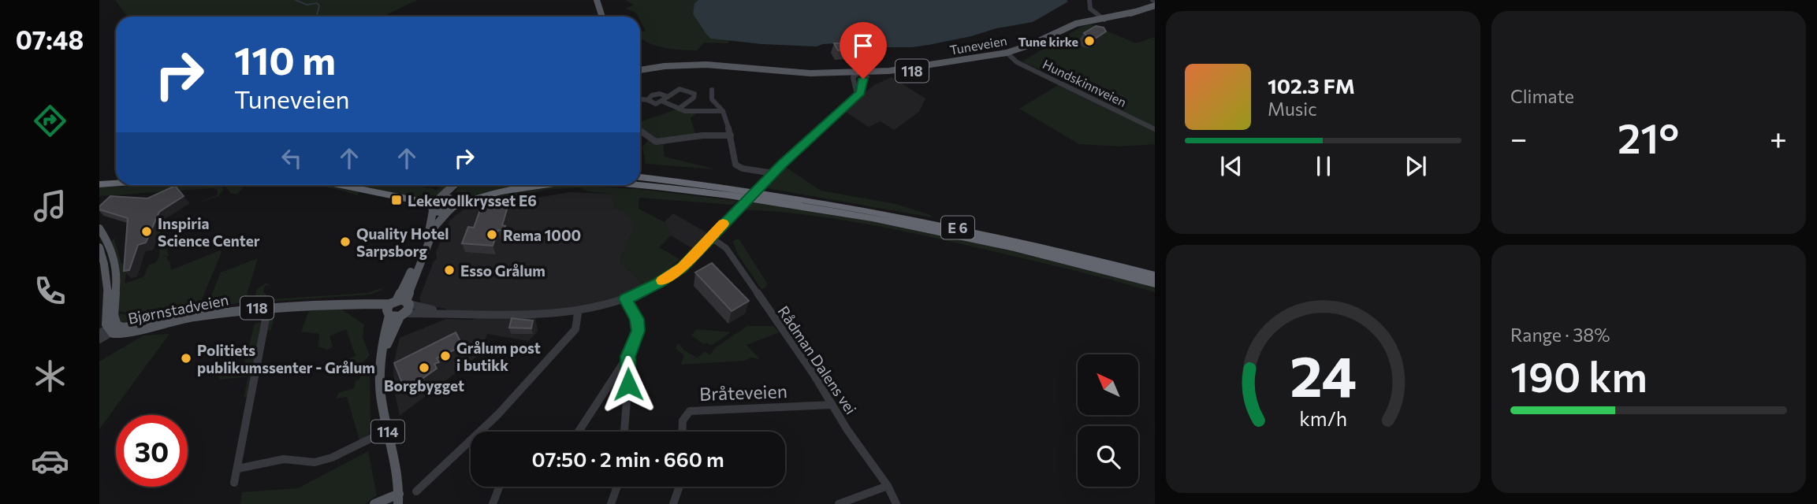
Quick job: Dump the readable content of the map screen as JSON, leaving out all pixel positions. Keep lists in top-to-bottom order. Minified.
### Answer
{"streets":{"highway":["E 6"],"main road":["Tuneveien","118","Bjørnstadveien","114"],"street":["Hundskinnveien","Rådman Dalens vei","Bråteveien"]},"crossings":[["Tuneveien","118"],["Tuneveien","Hundskinnveien"],["E 6","114"],["Bjørnstadveien","114"],["Rådman Dalens vei","Bråteveien"]],"places":{"other":["Tune kirke","Inspiria Science Center","Rema 1000","Quality Hotel Sarpsborg","Esso Grålum","Grålum post i butikk","Politiets publikumssenter - Grålum","Borgbygget"],"transit":["Lekevollkrysset E6"]},"north":"top left","page":{"tabs":"07:48","tile":["Climate",["Range · 38%","190 km"]],"turn":["110 m","Tuneveien"],"song":["102.3 FM","Music"],"heat":["−","21°","+"],"limit":"30","trip":"07:50 · 2 min · 660 m","gauge":["24","km/h"]}}
